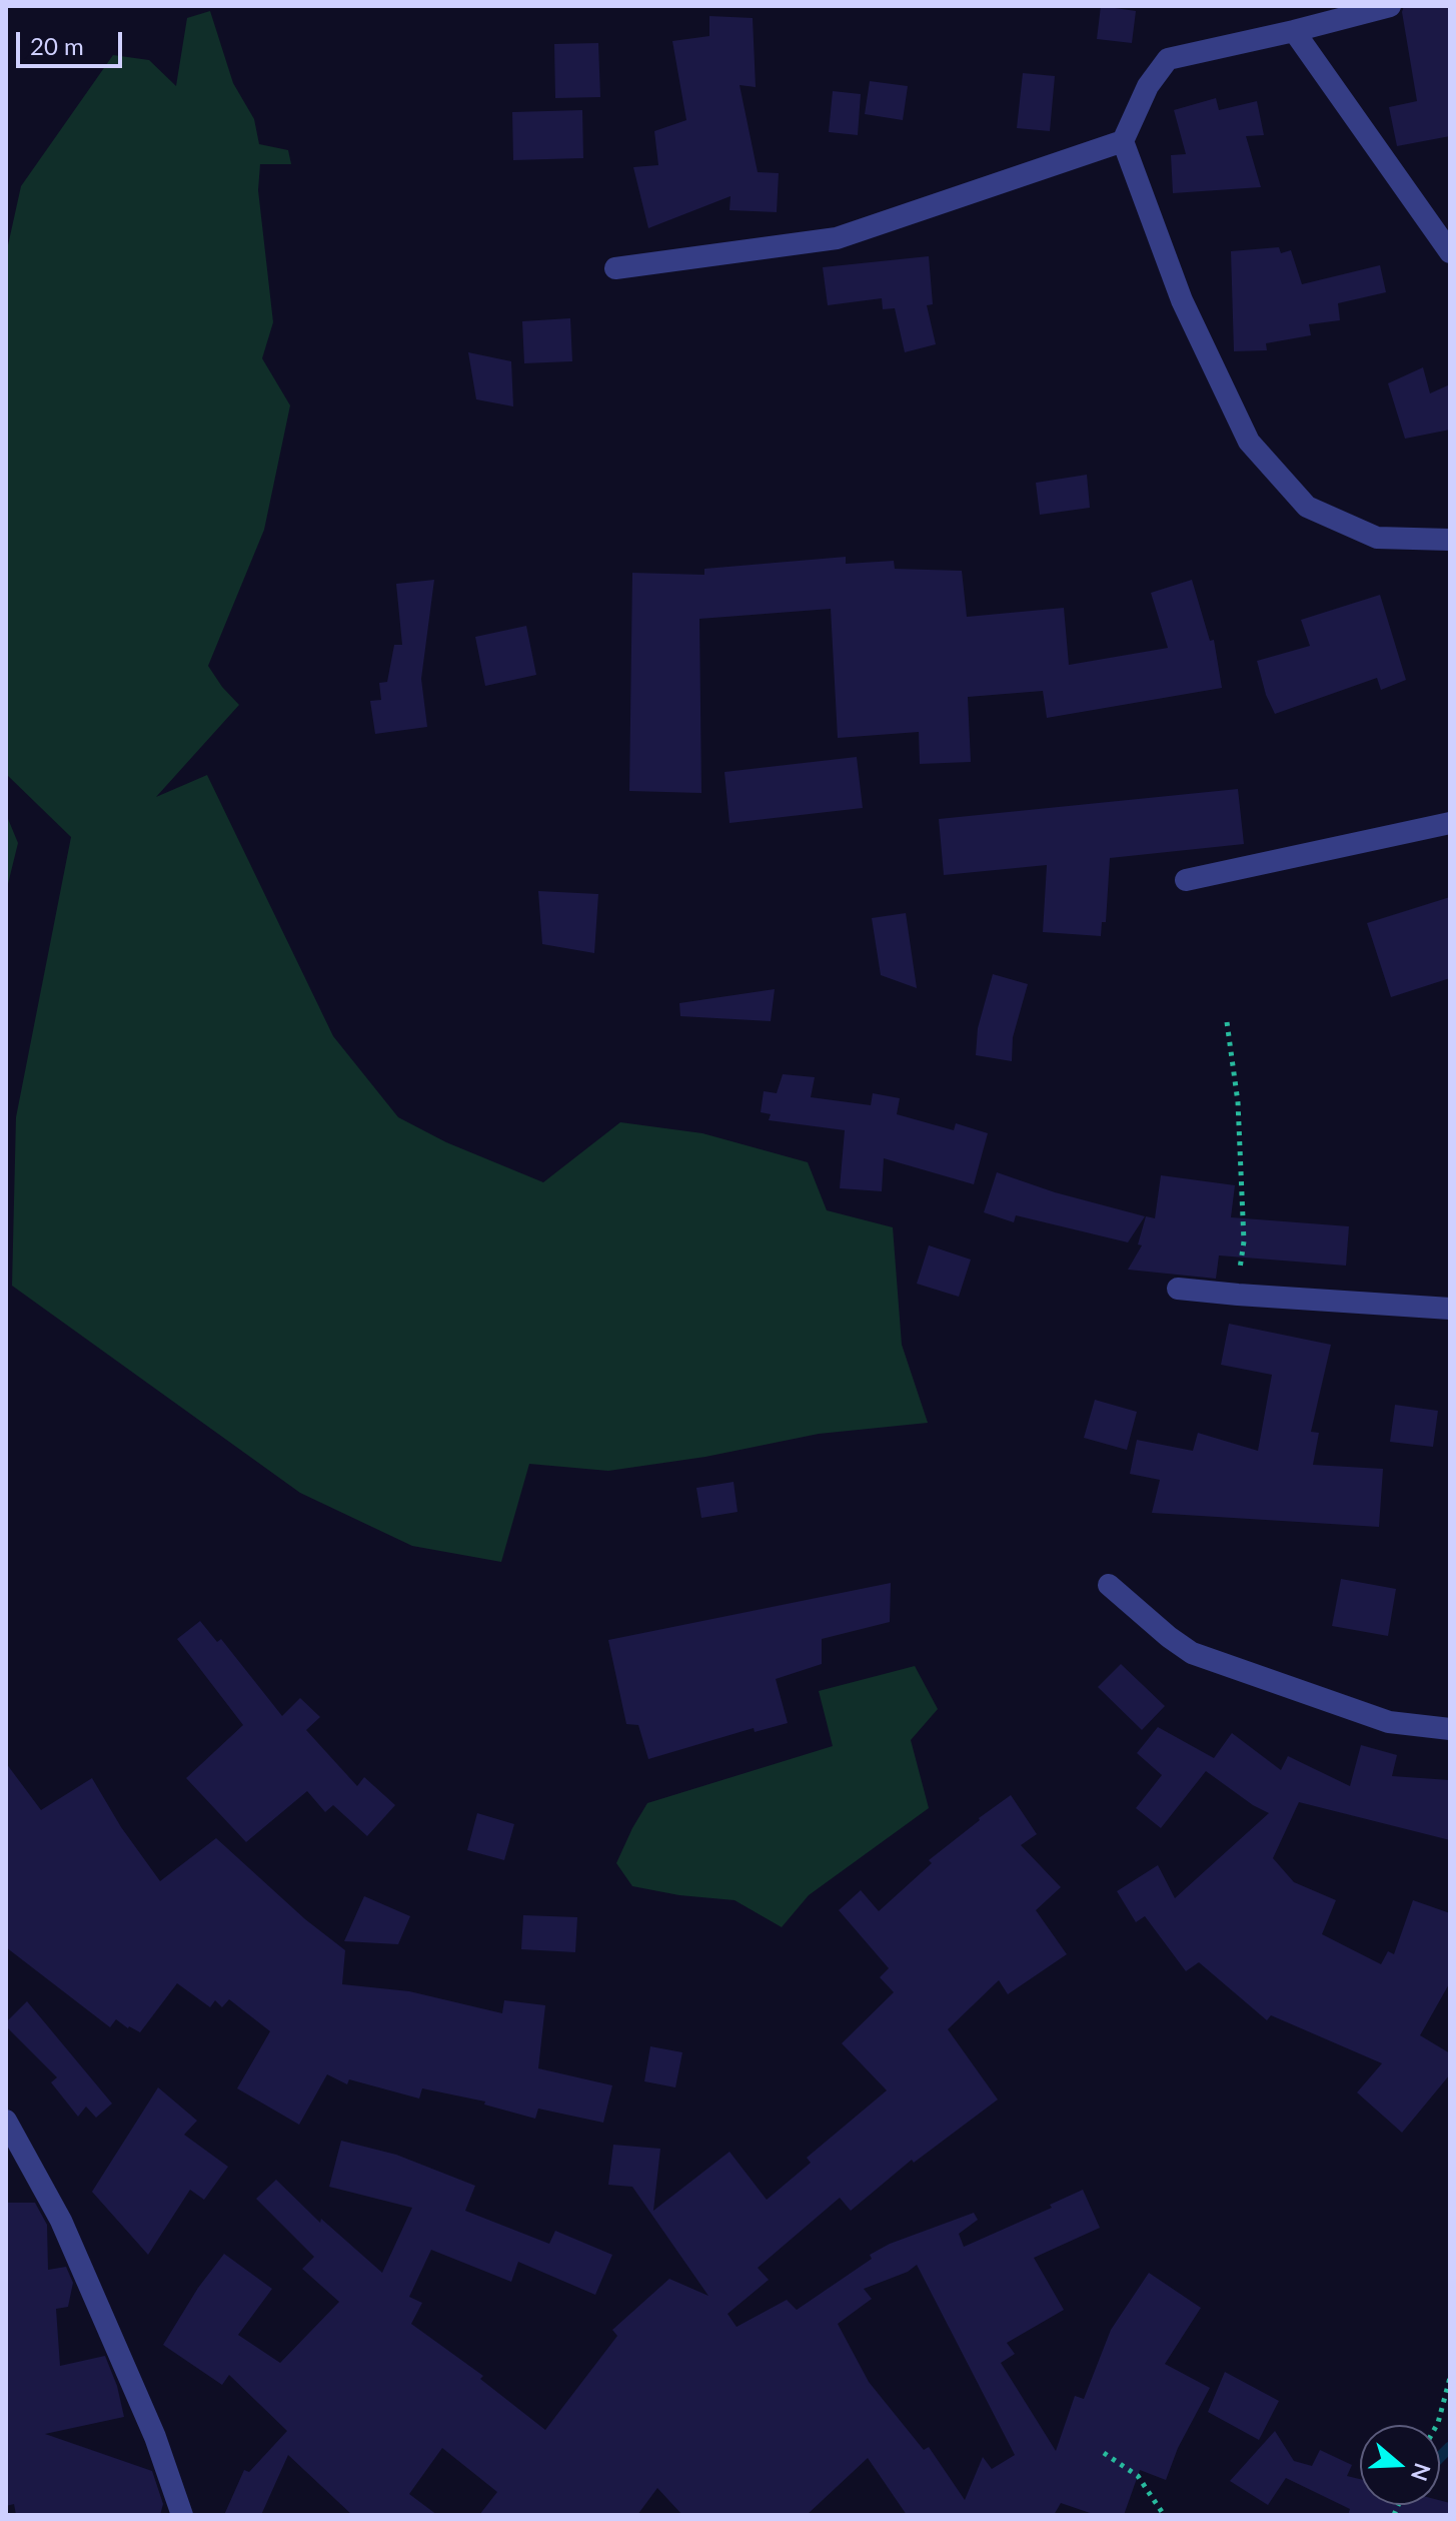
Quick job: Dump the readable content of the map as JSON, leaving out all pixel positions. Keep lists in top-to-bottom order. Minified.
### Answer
{"scale_bar":"20 m","north":"right"}
